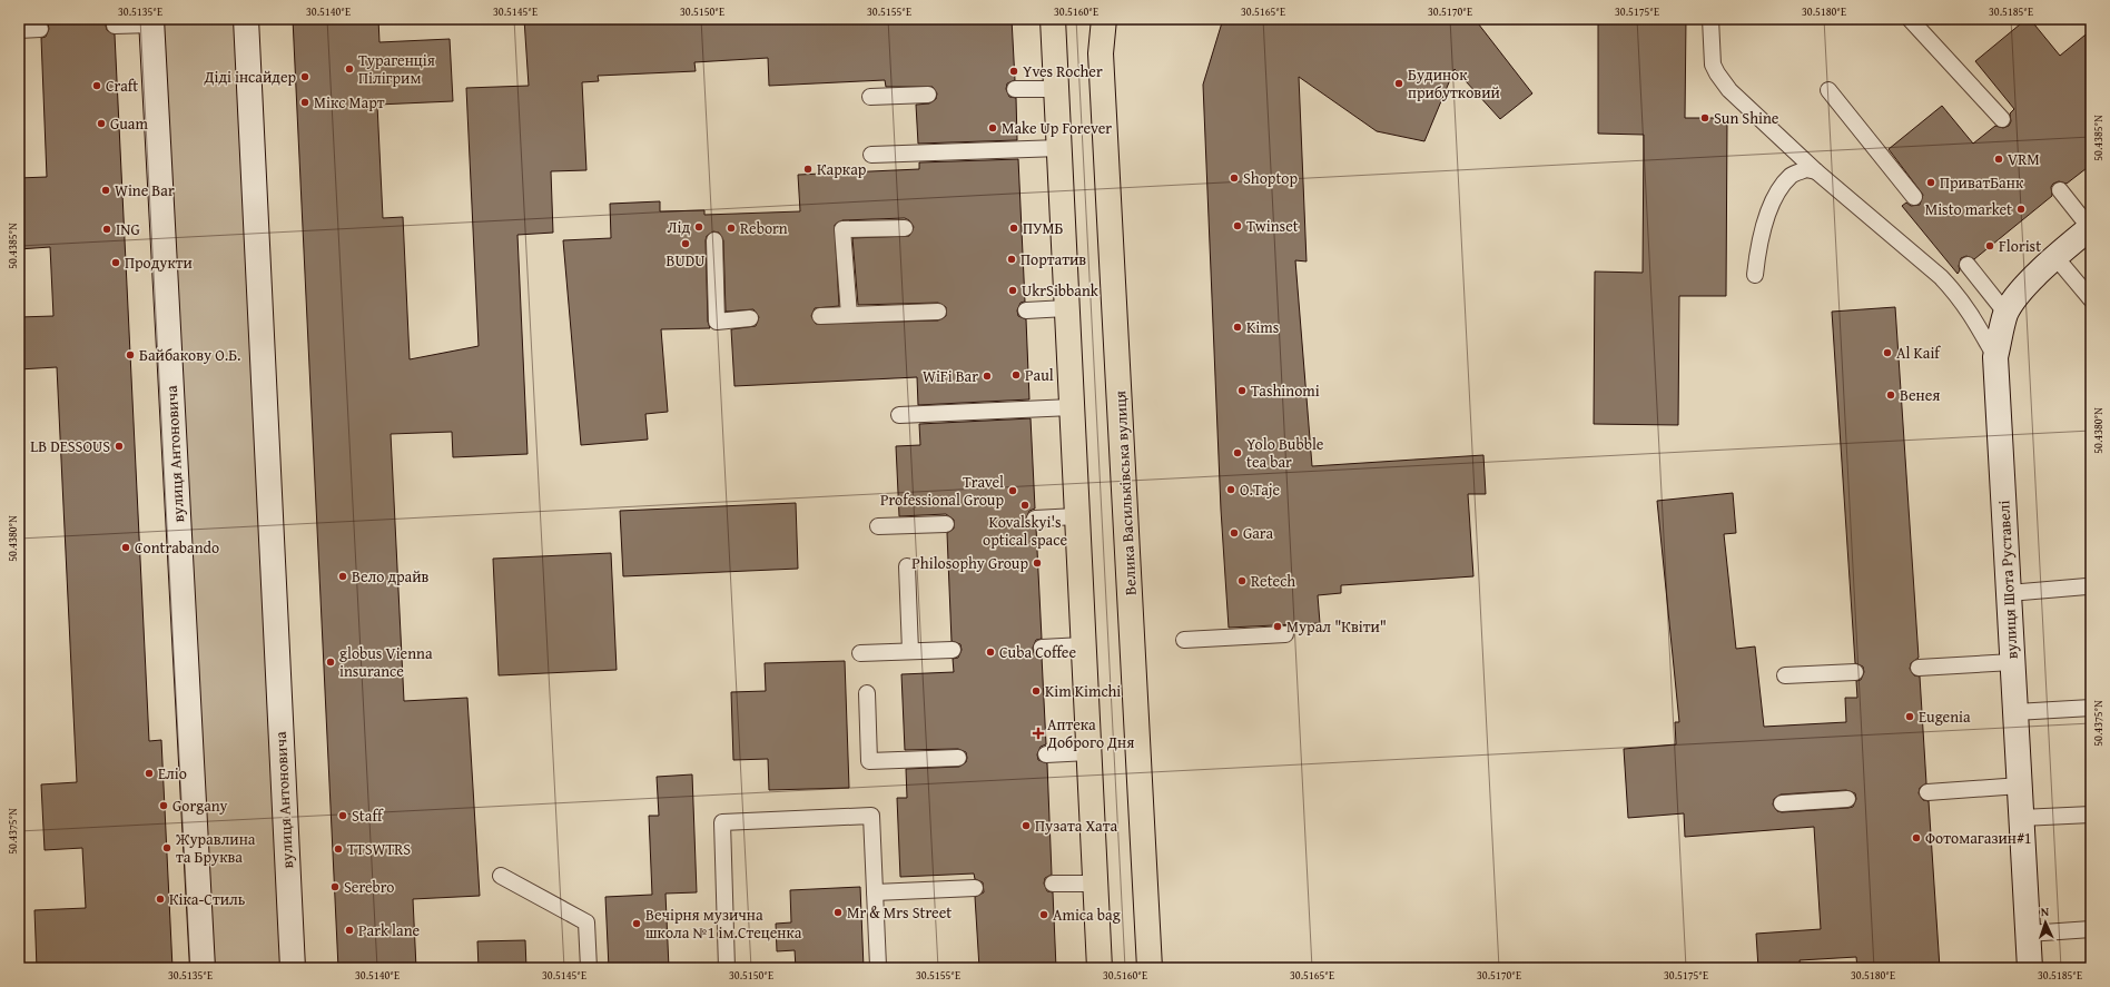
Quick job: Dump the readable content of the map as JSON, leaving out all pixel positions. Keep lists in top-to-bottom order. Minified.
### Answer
{"streets":{"main road":["Велика Васильківська вулиця"],"street":["вулиця Антоновича","вулиця Шота Руставелі"]},"places":{"other":["Турагенція Пілігрим","Yves Rocher","Діді інсайдер","Будинок прибутковий","Craft","Мікс Март","Sun Shine","Guam","Make Up Forever","VRM","Каркар","Shoptop","ПриватБанк","Wine Bar","Misto market","Twinset","Лід","Reborn","ПУМБ","ING","BUDU","Florist","Портатив","Продукти","UkrSibbank","Kims","Al Kaif","Байбакову О.Б.","Paul","WiFi Bar","Tashinomi","Венея","LB DESSOUS","Yolo Bubble tea bar","O.Taje","Travel Professional Group","Kovalskyi's optical space","Gara","Contrabando","Philosophy Group","Вело драйв","Retech","Мурал \"Квіти\"","Cuba Coffee","globus Vienna insurance","Kim Kimchi","Eugenia","Еліо","Gorgany","Staff","Пузата Хата","Фотомагазин#1","Журавлина та Бруква","TTSWTRS","Serebro","Кіка-Стиль","Mr & Mrs Street","Amica bag","Вечірня музична школа №1 ім.Стеценка","Park lane"],"health":["Аптека Доброго Дня"]},"north":"top","coordinates":["30.5135°E","30.5140°E","30.5145°E","30.5150°E","30.5155°E","30.5160°E","30.5165°E","30.5170°E","30.5175°E","30.5180°E","30.5185°E","50.4385°N","50.4380°N","50.4375°N"]}
